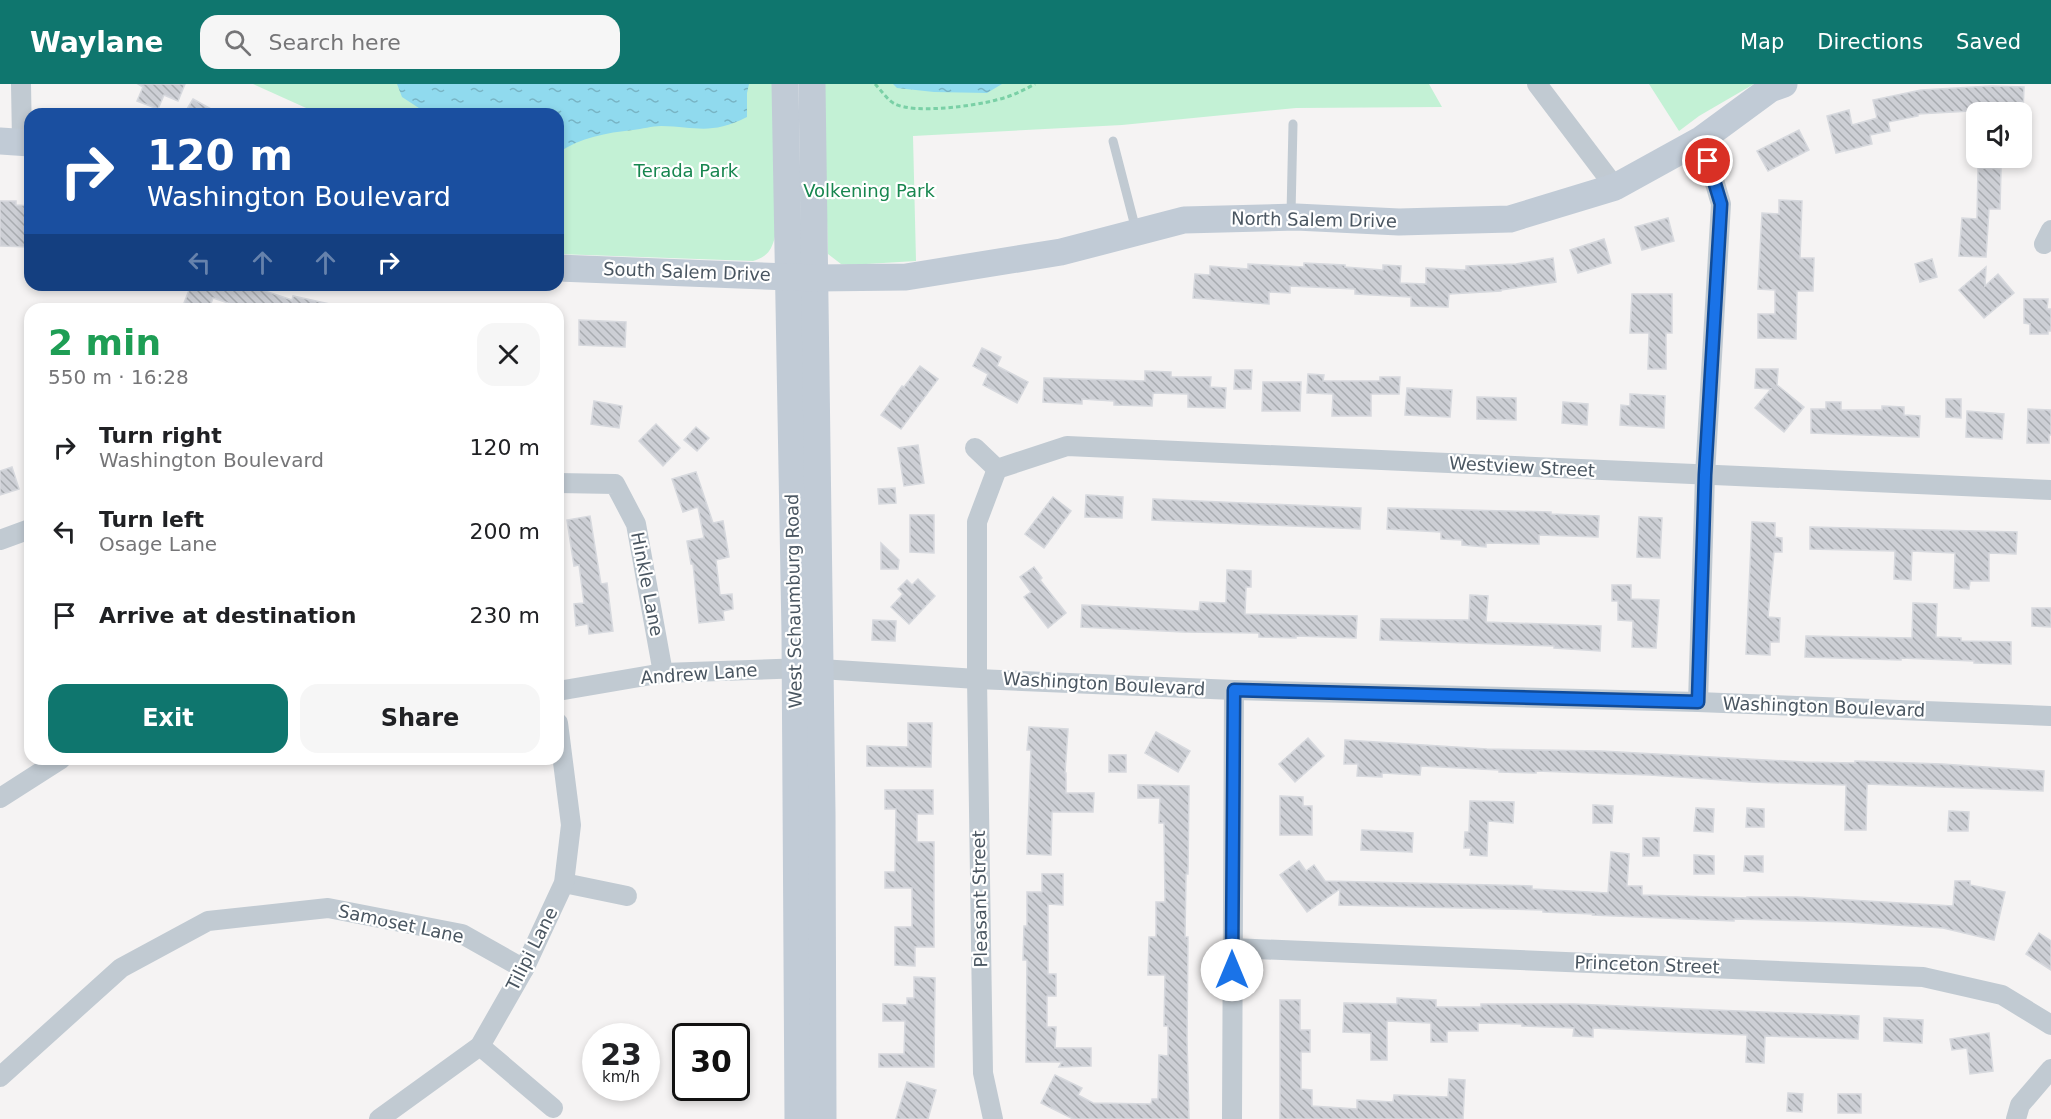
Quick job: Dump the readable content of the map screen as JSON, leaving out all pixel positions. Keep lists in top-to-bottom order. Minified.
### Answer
{"streets":{"main road":["North Salem Drive","South Salem Drive","West Schaumburg Road"],"street":["Westview Street","Hinkle Lane","Andrew Lane","Washington Boulevard","Pleasant Street","Samoset Lane","Tilipi Lane","Princeton Street"]},"crossings":[["North Salem Drive","South Salem Drive"],["North Salem Drive","West Schaumburg Road"],["South Salem Drive","West Schaumburg Road"],["Hinkle Lane","Andrew Lane"],["West Schaumburg Road","Andrew Lane"],["West Schaumburg Road","Washington Boulevard"],["Andrew Lane","Washington Boulevard"],["Washington Boulevard","Pleasant Street"],["Samoset Lane","Tilipi Lane"]],"parks":["Terada Park","Volkening Park"],"page":{"header":"Waylane","search":"Search here","nav":["Map","Directions","Saved"],"turn":["120 m","Washington Boulevard"],"heading":["2 min","550 m · 16:28"],"list":[{"name":"Turn right","note":"Washington Boulevard","value":"120 m"},{"name":"Turn left","note":"Osage Lane","value":"200 m"},{"name":"Arrive at destination","value":"230 m"}],"buttons":["Exit","Share"],"speed":"23 km/h","limit":"30"}}
